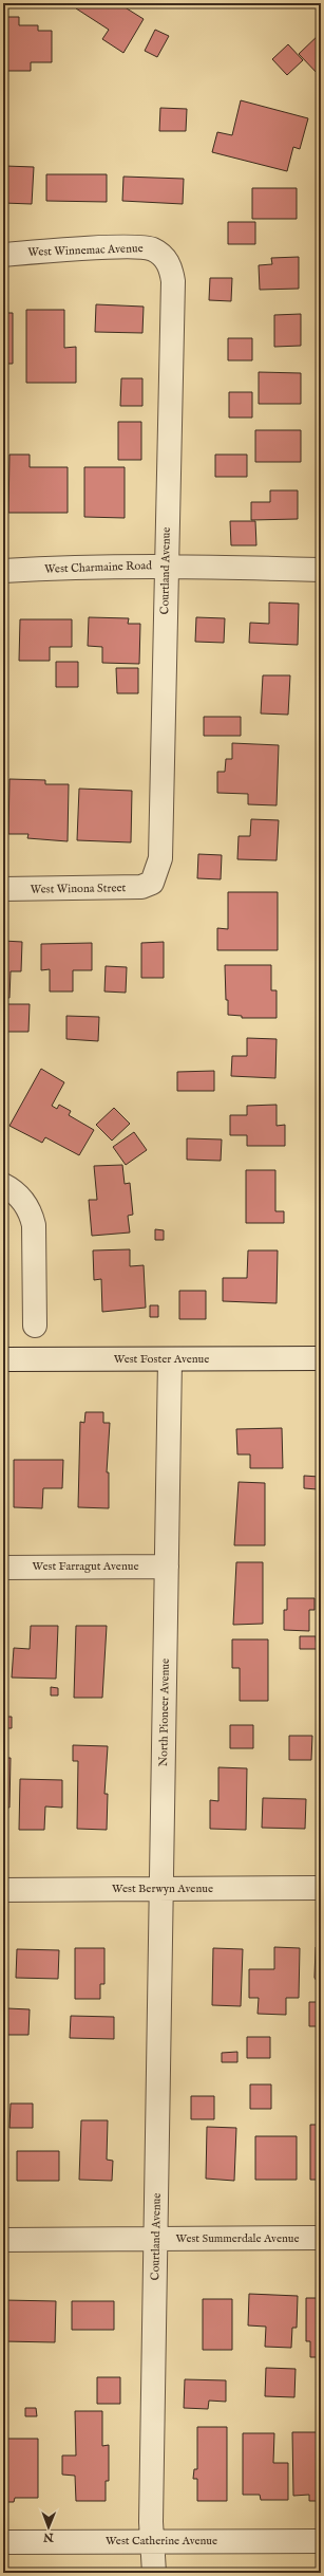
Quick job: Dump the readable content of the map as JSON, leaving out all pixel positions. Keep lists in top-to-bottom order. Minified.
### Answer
{"streets":{"street":["West Winnemac Avenue","West Charmaine Road","Courtland Avenue","West Winona Street","West Foster Avenue","West Farragut Avenue","North Pioneer Avenue","West Berwyn Avenue","West Summerdale Avenue","West Catherine Avenue"]},"crossings":[["West Winnemac Avenue","Courtland Avenue"],["West Charmaine Road","Courtland Avenue"],["Courtland Avenue","West Winona Street"],["Courtland Avenue","North Pioneer Avenue"],["Courtland Avenue","West Summerdale Avenue"],["Courtland Avenue","West Catherine Avenue"],["West Foster Avenue","North Pioneer Avenue"],["West Farragut Avenue","North Pioneer Avenue"],["North Pioneer Avenue","West Berwyn Avenue"]],"north":"bottom"}
